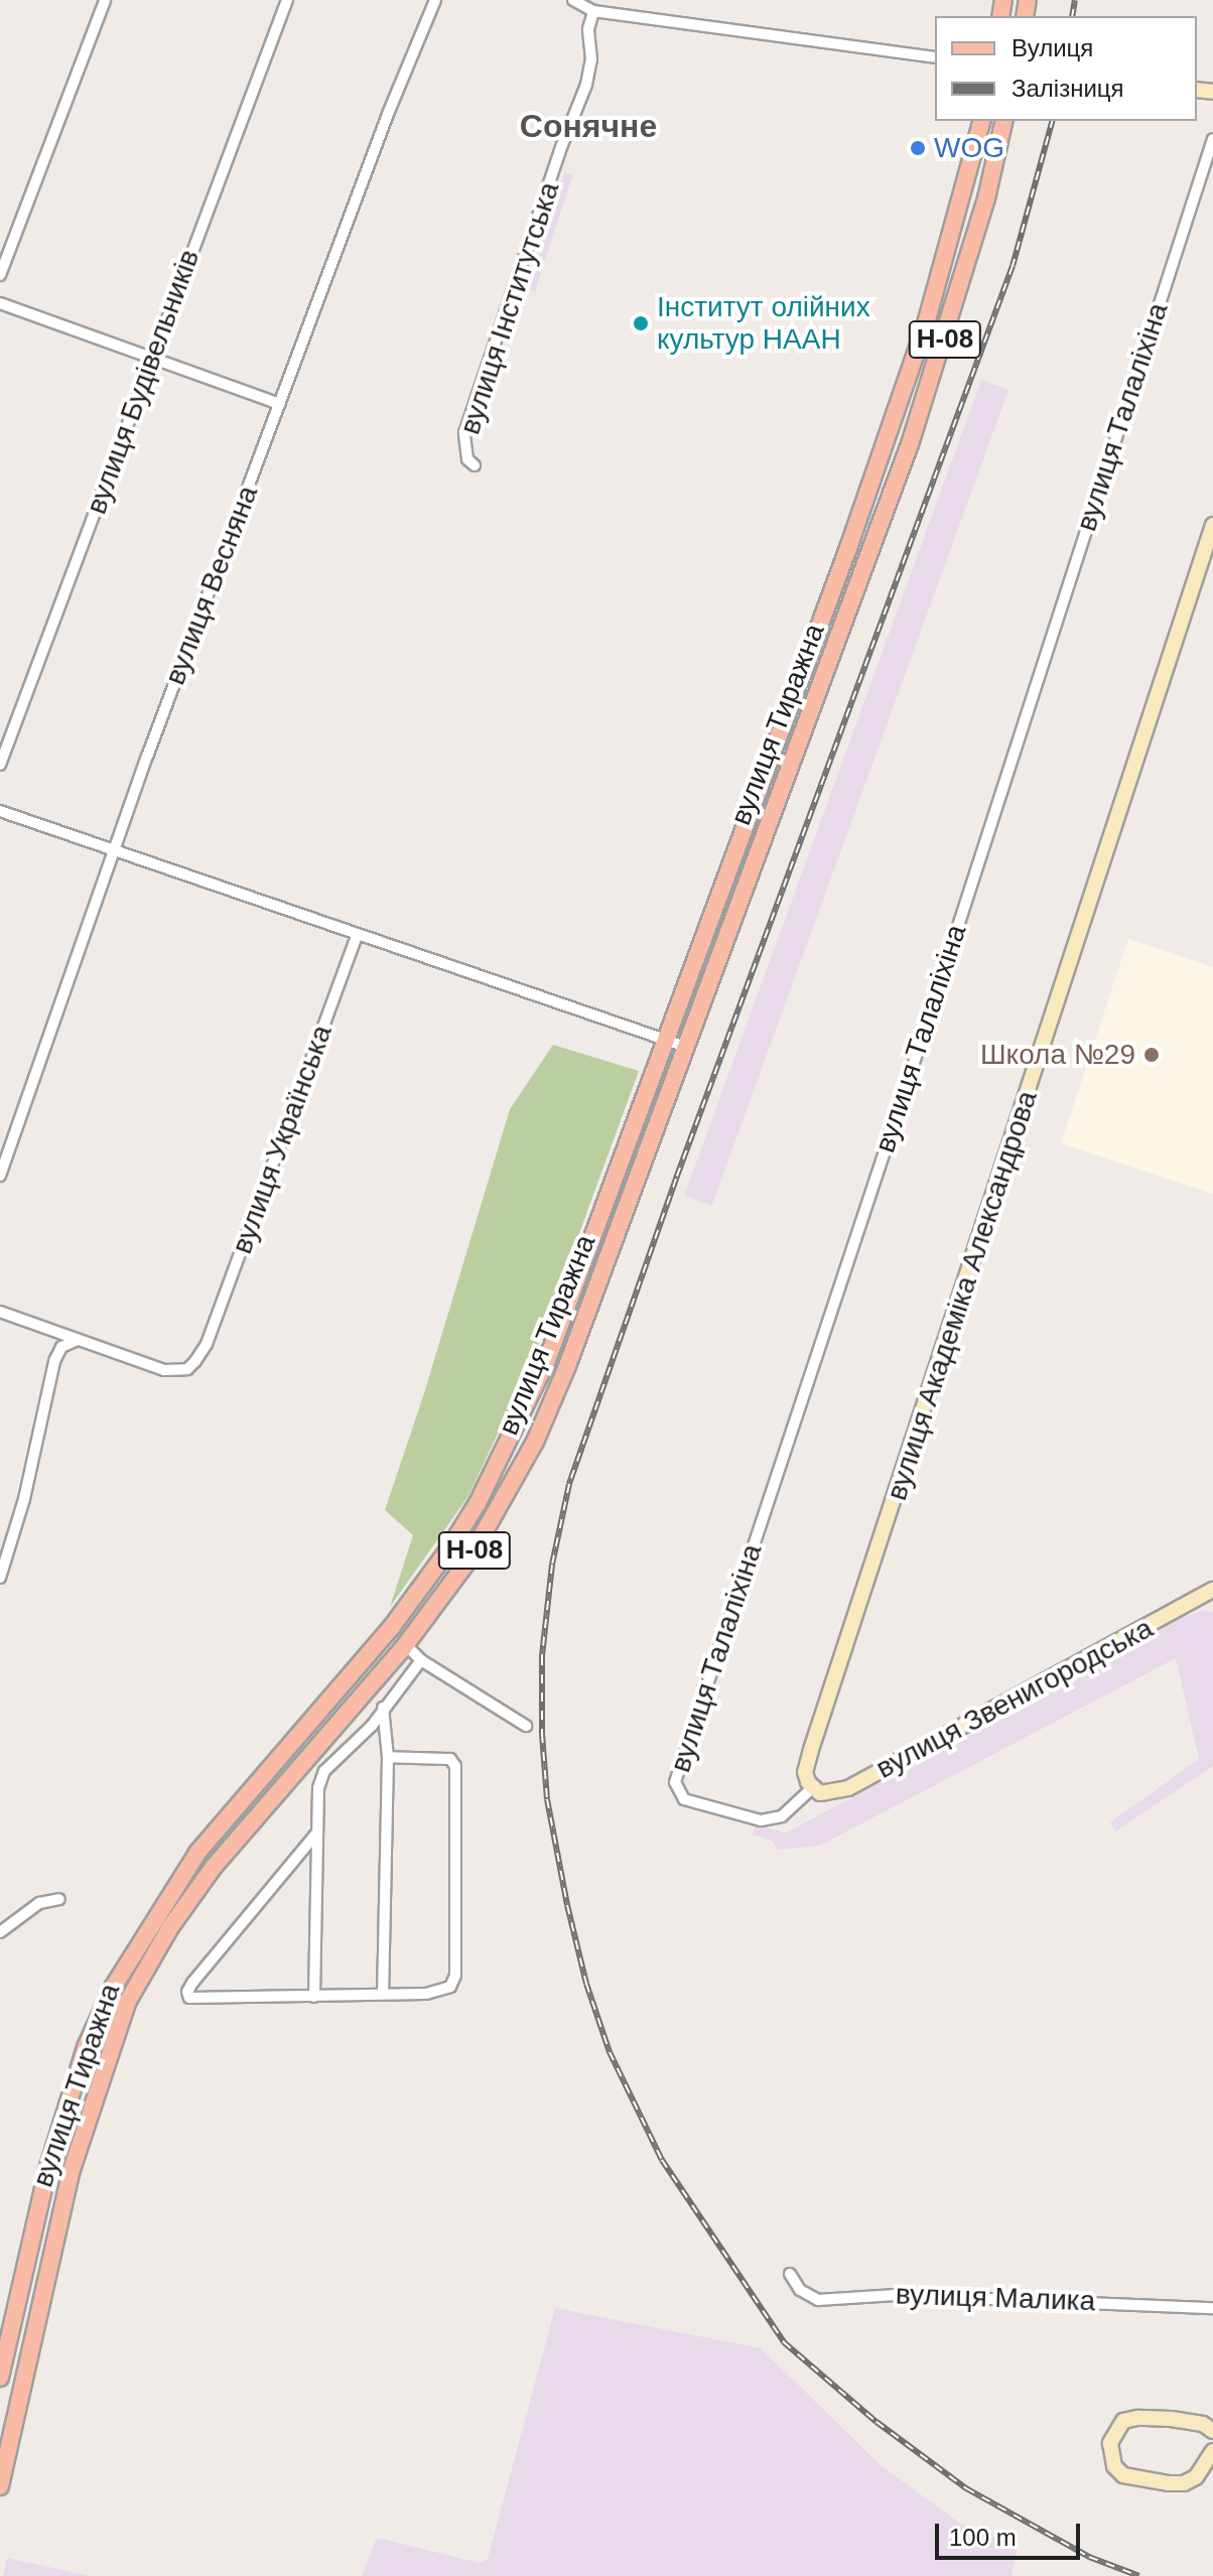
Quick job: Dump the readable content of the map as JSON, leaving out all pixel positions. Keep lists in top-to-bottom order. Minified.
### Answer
{"streets":{"main road":["Н-08","вулиця Тиражна"],"street":["вулиця Інститутська","вулиця Будівельників","вулиця Талаліхіна","вулиця Весняна","вулиця Українська","вулиця Академіка Александрова","вулиця Звенигородська","вулиця Малика"]},"crossings":[["вулиця Талаліхіна","вулиця Академіка Александрова"],["вулиця Талаліхіна","вулиця Звенигородська"],["вулиця Академіка Александрова","вулиця Звенигородська"]],"districts":["Сонячне"],"places":["WOG","Інститут олійних культур НААН","Школа №29"],"legend":["Вулиця","Залізниця"],"scale_bar":"100 m"}
